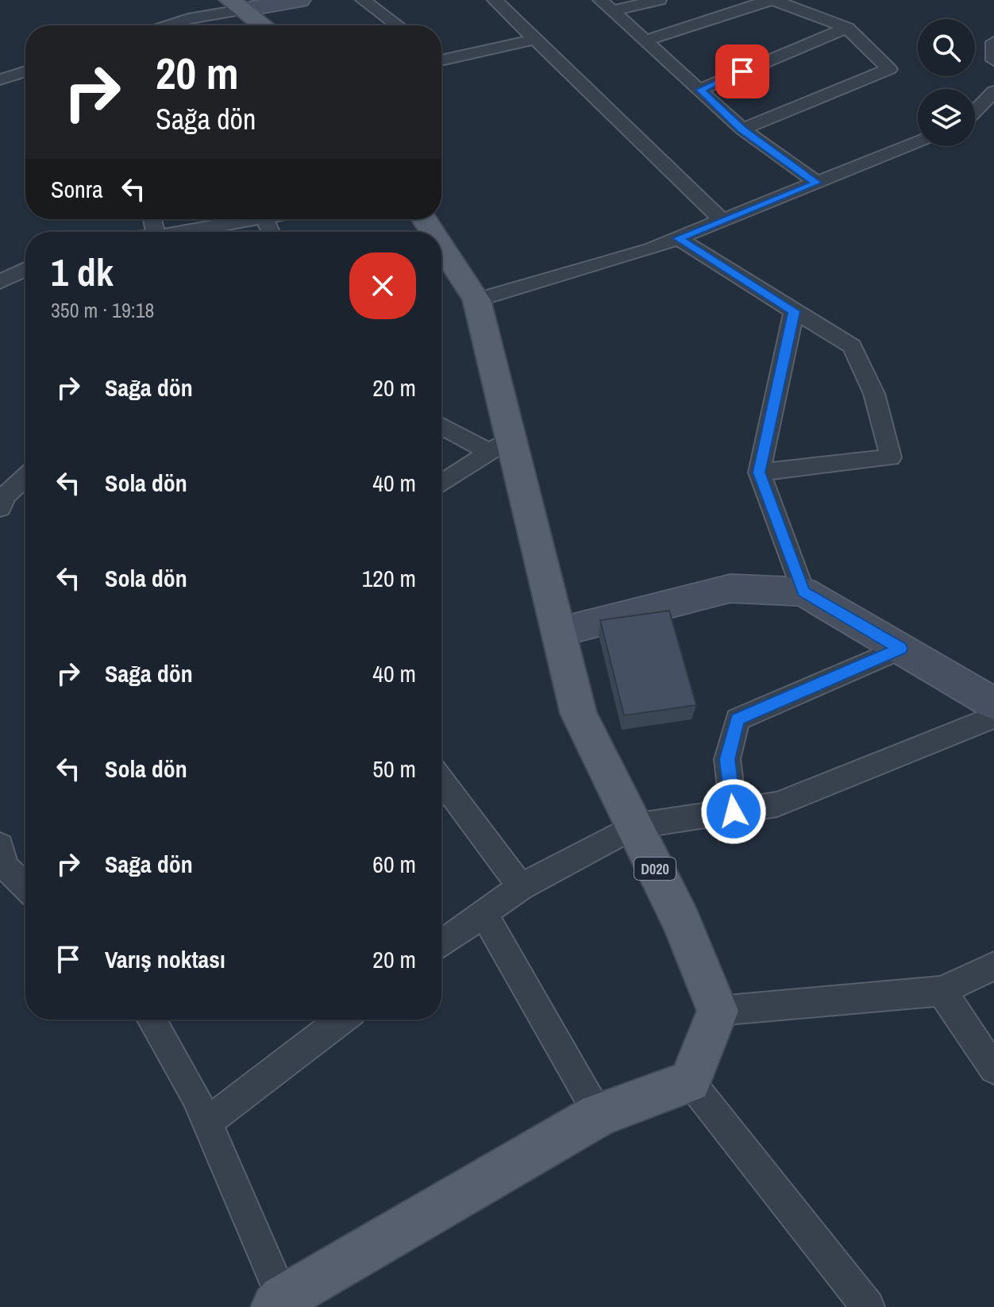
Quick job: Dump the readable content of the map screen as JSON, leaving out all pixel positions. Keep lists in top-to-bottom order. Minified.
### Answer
{"streets":{"main road":["D020"]},"page":{"turn":["20 m","Sağa dön"],"then":"Sonra","heading":["1 dk","350 m · 19:18"],"list":[{"name":"Sağa dön","value":"20 m"},{"name":"Sola dön","value":"40 m"},{"name":"Sola dön","value":"120 m"},{"name":"Sağa dön","value":"40 m"},{"name":"Sola dön","value":"50 m"},{"name":"Sağa dön","value":"60 m"},{"name":"Varış noktası","value":"20 m"}]}}
